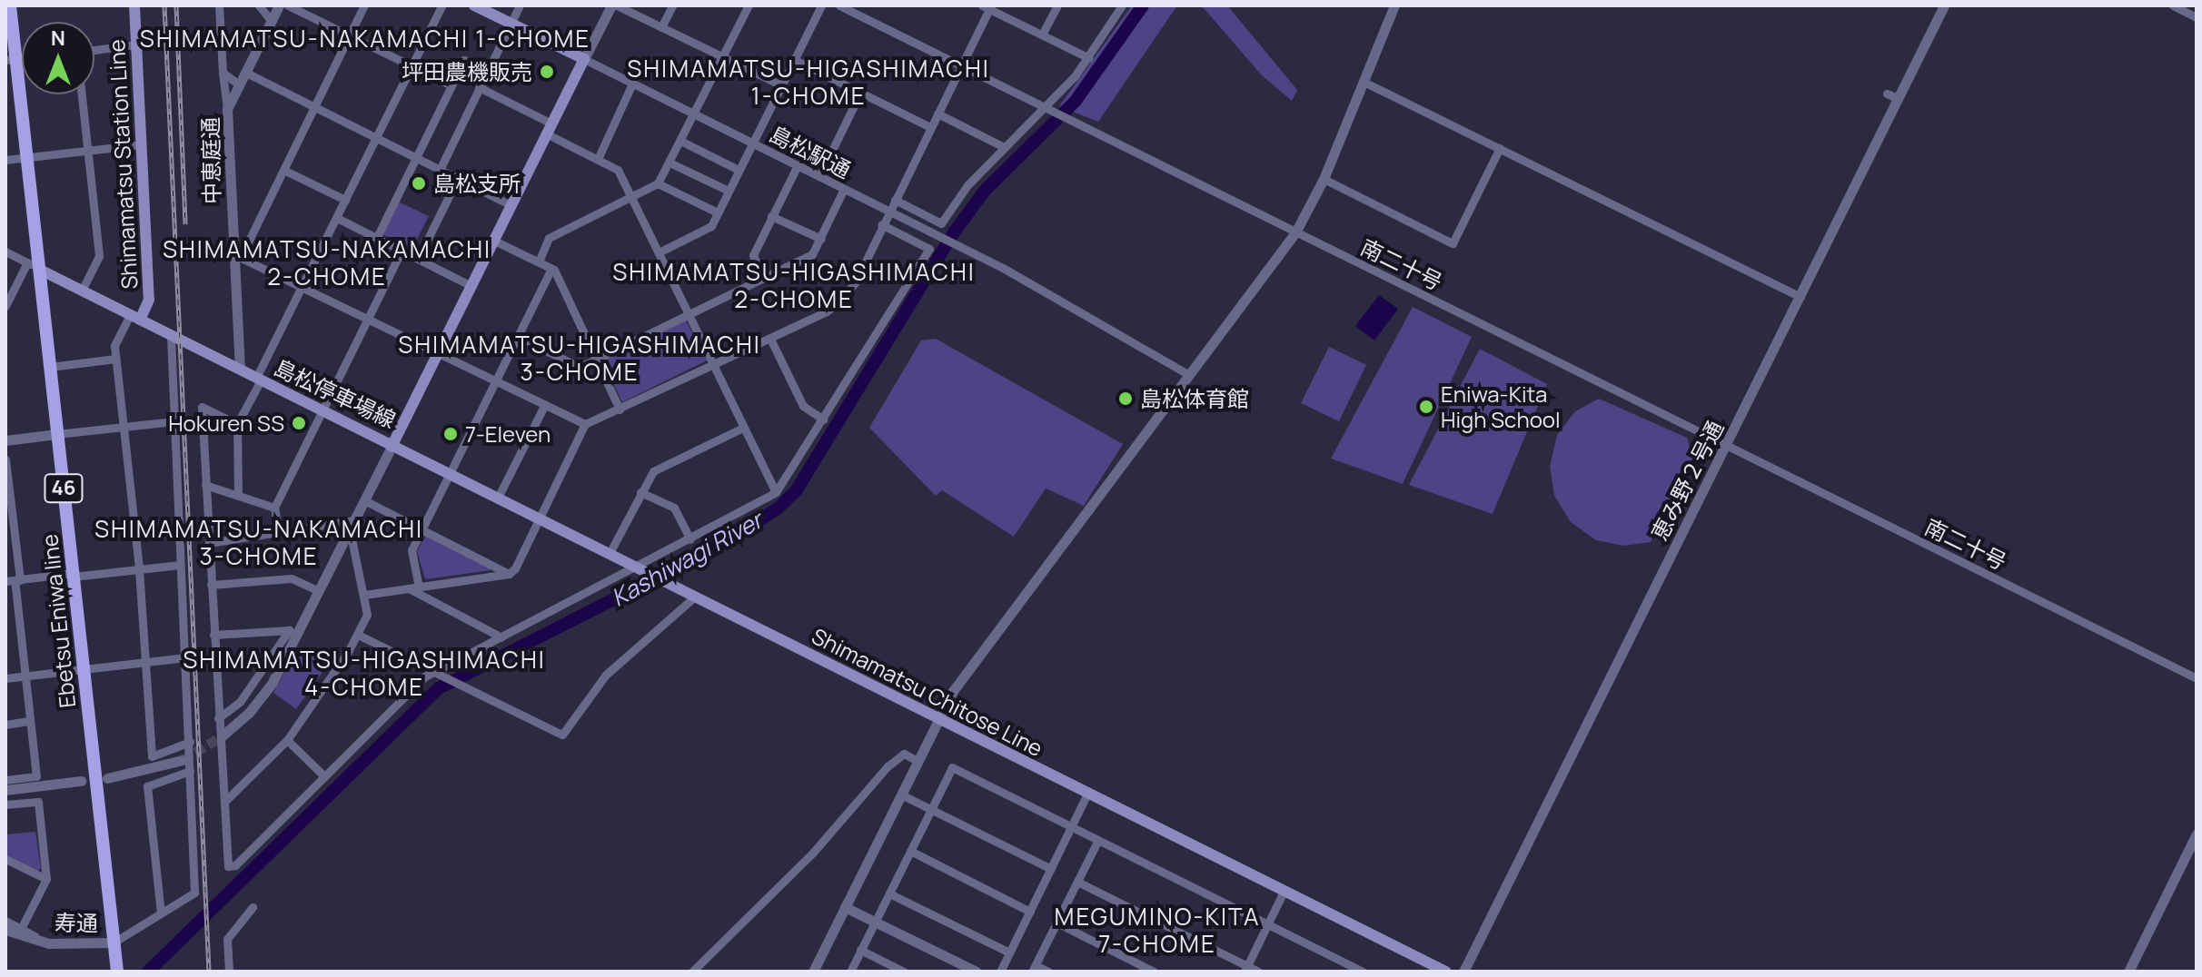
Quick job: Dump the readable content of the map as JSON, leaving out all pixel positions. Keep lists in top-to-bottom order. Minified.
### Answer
{"streets":{"main road":["Shimamatsu Station Line","島松停車場線","46","Ebetsu Eniwa line","Shimamatsu Chitose Line"],"street":["島松駅通","中恵庭通","南二十号","恵み野２号通","寿通"]},"crossings":[["島松駅通","島松停車場線"],["中恵庭通","島松停車場線"],["Shimamatsu Station Line","島松停車場線"],["南二十号","恵み野２号通"],["島松停車場線","Ebetsu Eniwa line"],["島松停車場線","Shimamatsu Chitose Line"],["Ebetsu Eniwa line","寿通"]],"districts":["SHIMAMATSU-NAKAMACHI 1-CHOME","SHIMAMATSU-HIGASHIMACHI 1-CHOME","SHIMAMATSU-NAKAMACHI 2-CHOME","SHIMAMATSU-HIGASHIMACHI 2-CHOME","SHIMAMATSU-HIGASHIMACHI 3-CHOME","SHIMAMATSU-NAKAMACHI 3-CHOME","SHIMAMATSU-HIGASHIMACHI 4-CHOME","MEGUMINO-KITA 7-CHOME"],"water":["Kashiwagi River"],"places":["坪田農機販売","島松支所","島松体育館","Eniwa-Kita High School","Hokuren SS","7-Eleven"],"north":"top"}
